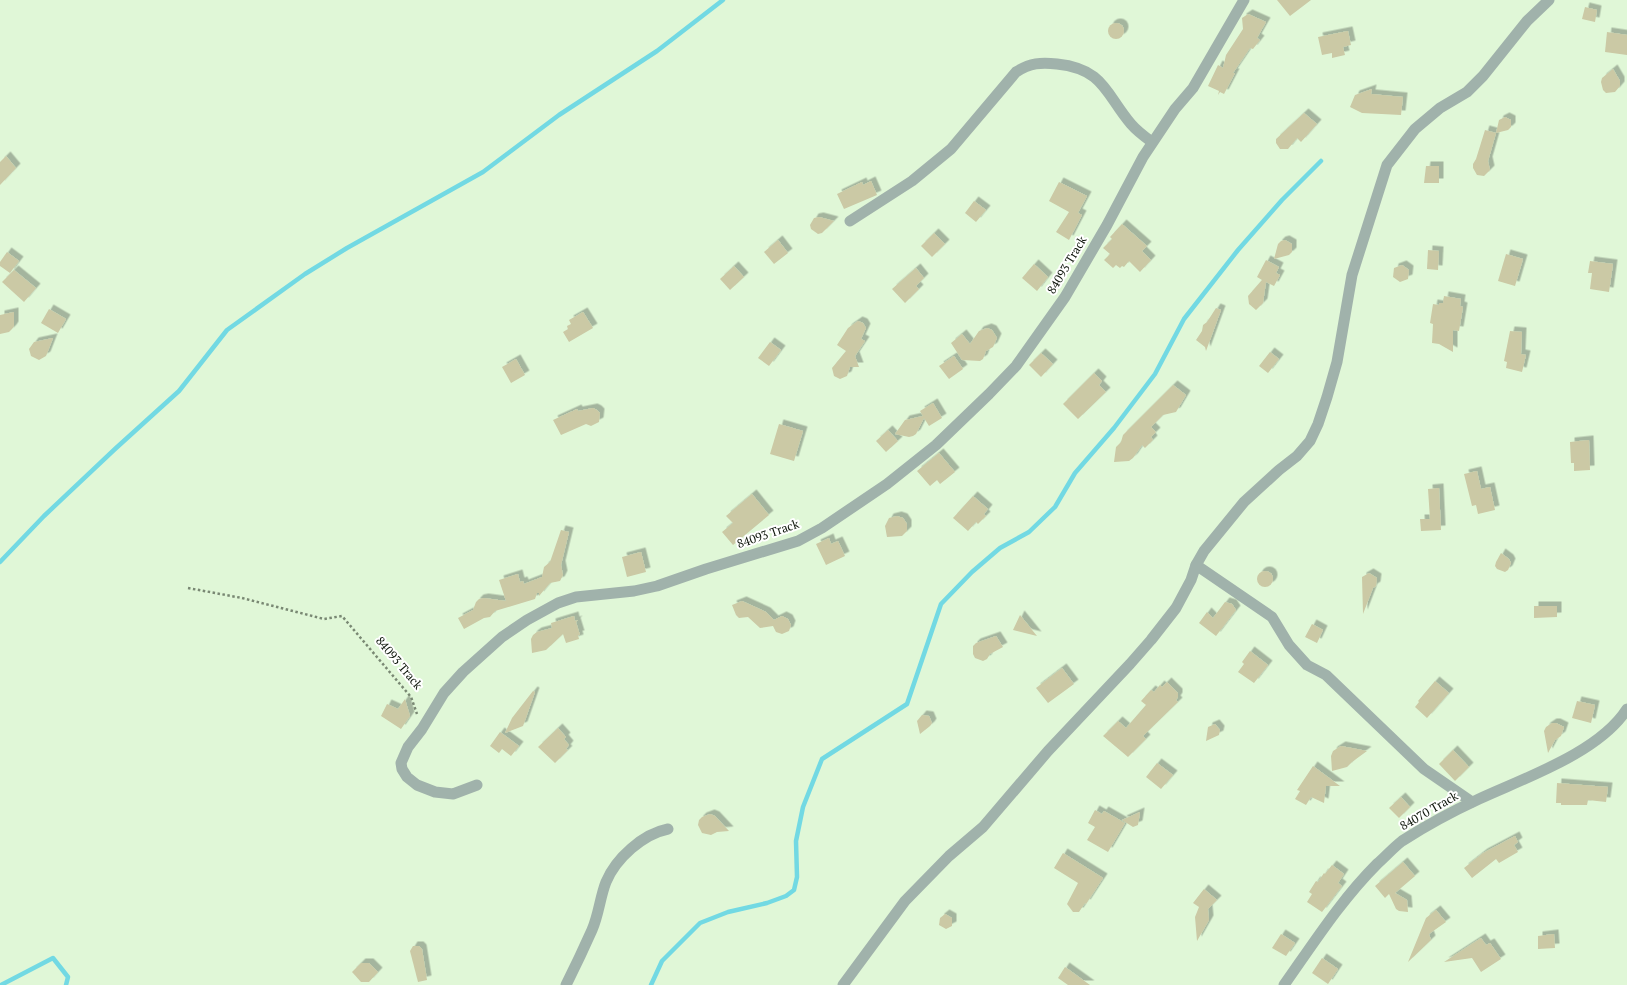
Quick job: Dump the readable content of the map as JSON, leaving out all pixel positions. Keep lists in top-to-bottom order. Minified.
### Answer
{"streets":{"street":["84093 Track","84070 Track"]}}
